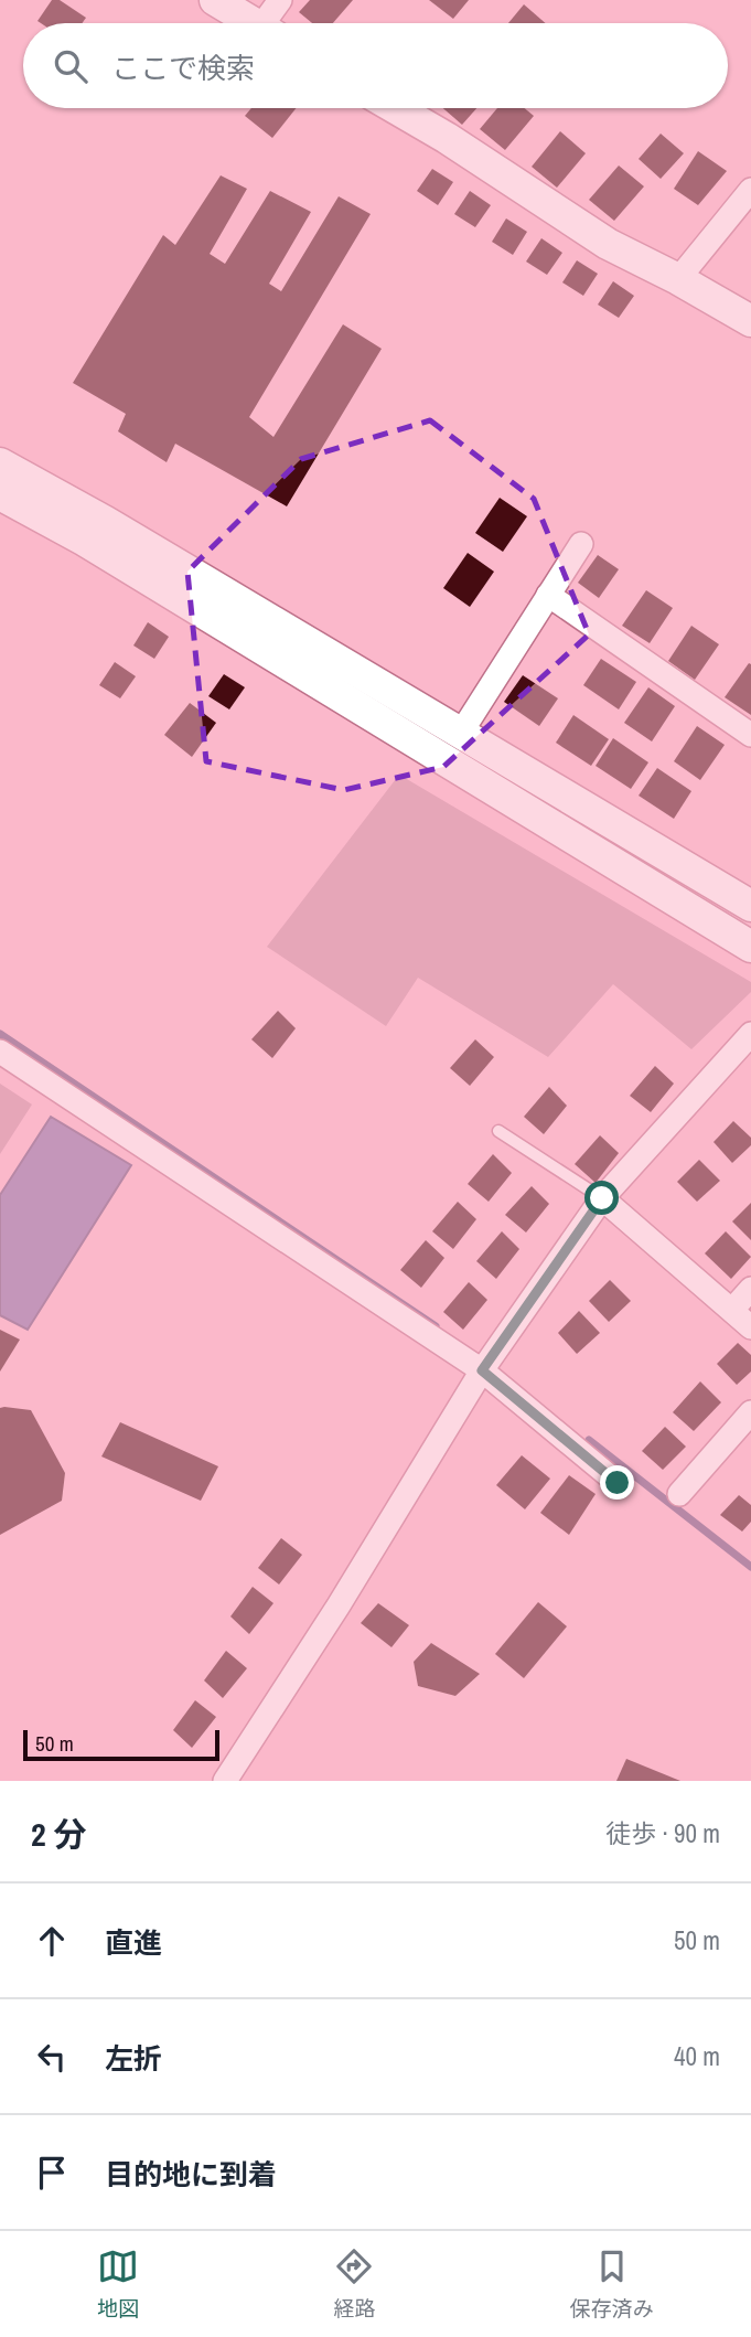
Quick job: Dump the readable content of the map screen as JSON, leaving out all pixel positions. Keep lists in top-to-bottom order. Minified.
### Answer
{"scale_bar":"50 m","page":{"search":"ここで検索","scale":"50 m","heading":["2 分","徒歩 · 90 m"],"list":[["直進","50 m"],["左折","40 m"],"目的地に到着"],"nav":["地図","経路","保存済み"]}}
